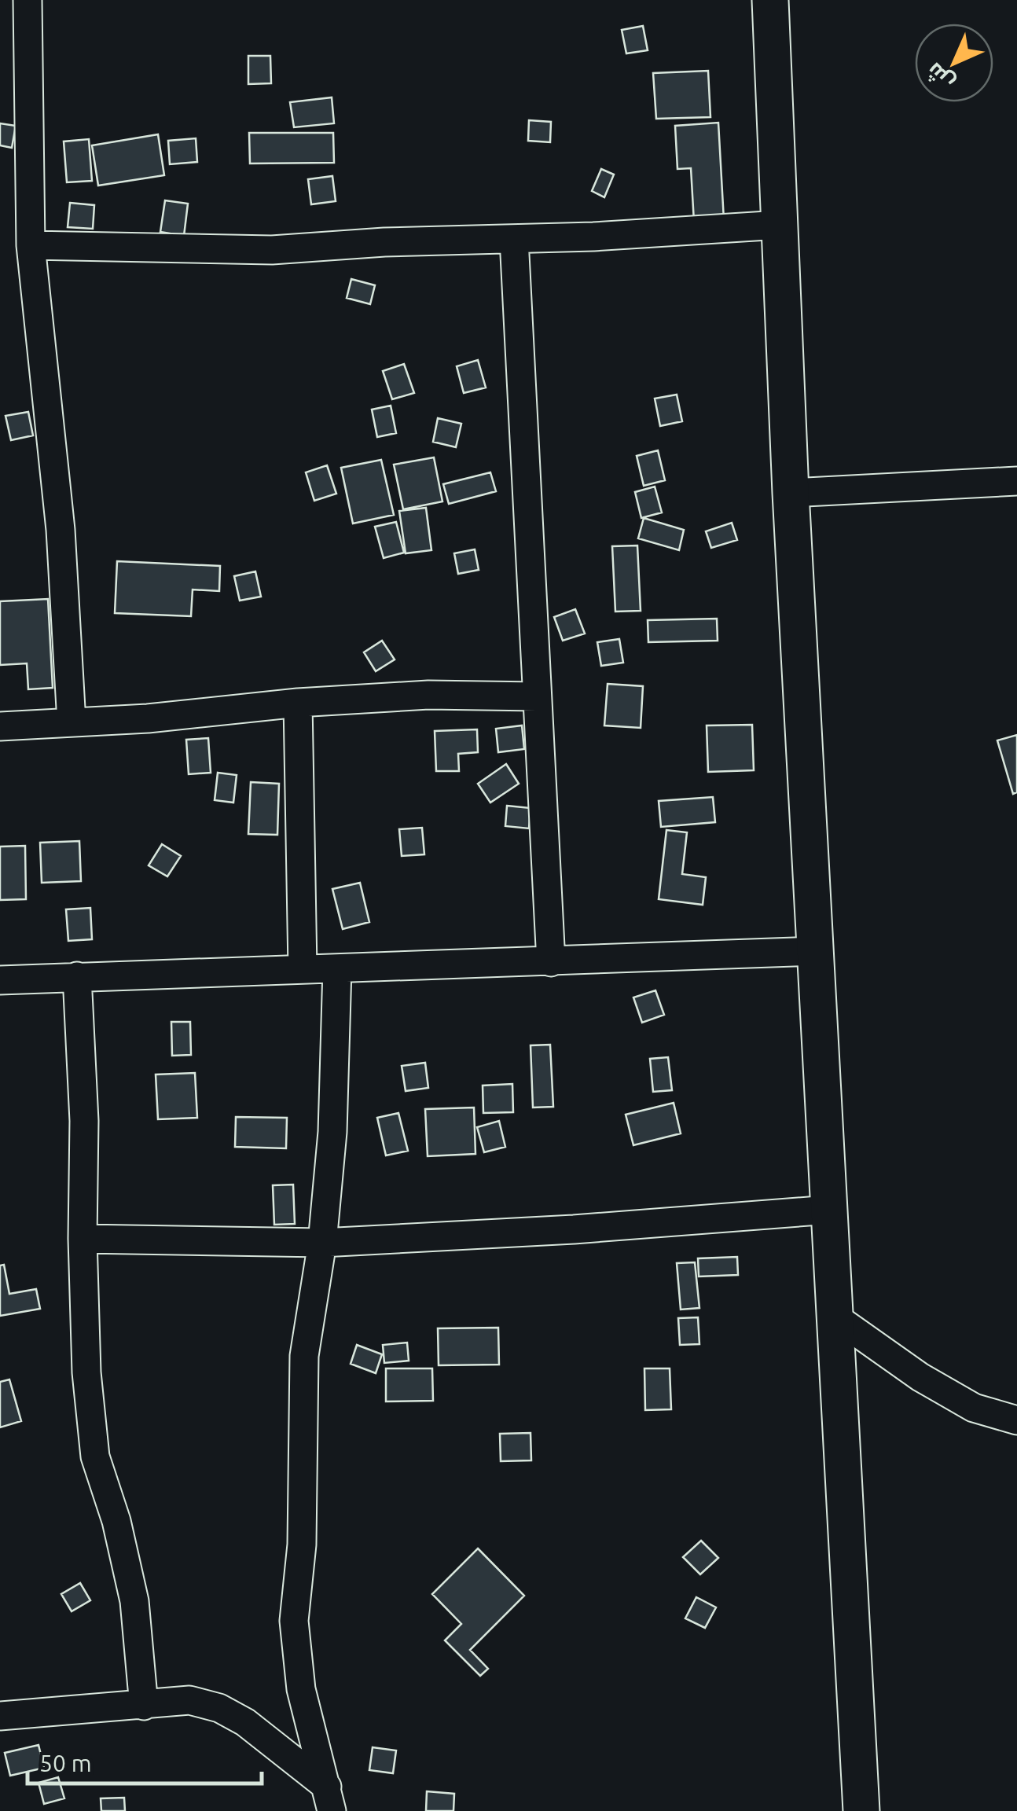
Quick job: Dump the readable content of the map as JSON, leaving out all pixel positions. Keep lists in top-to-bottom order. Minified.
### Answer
{"scale_bar":"50 m","north":"bottom left"}
